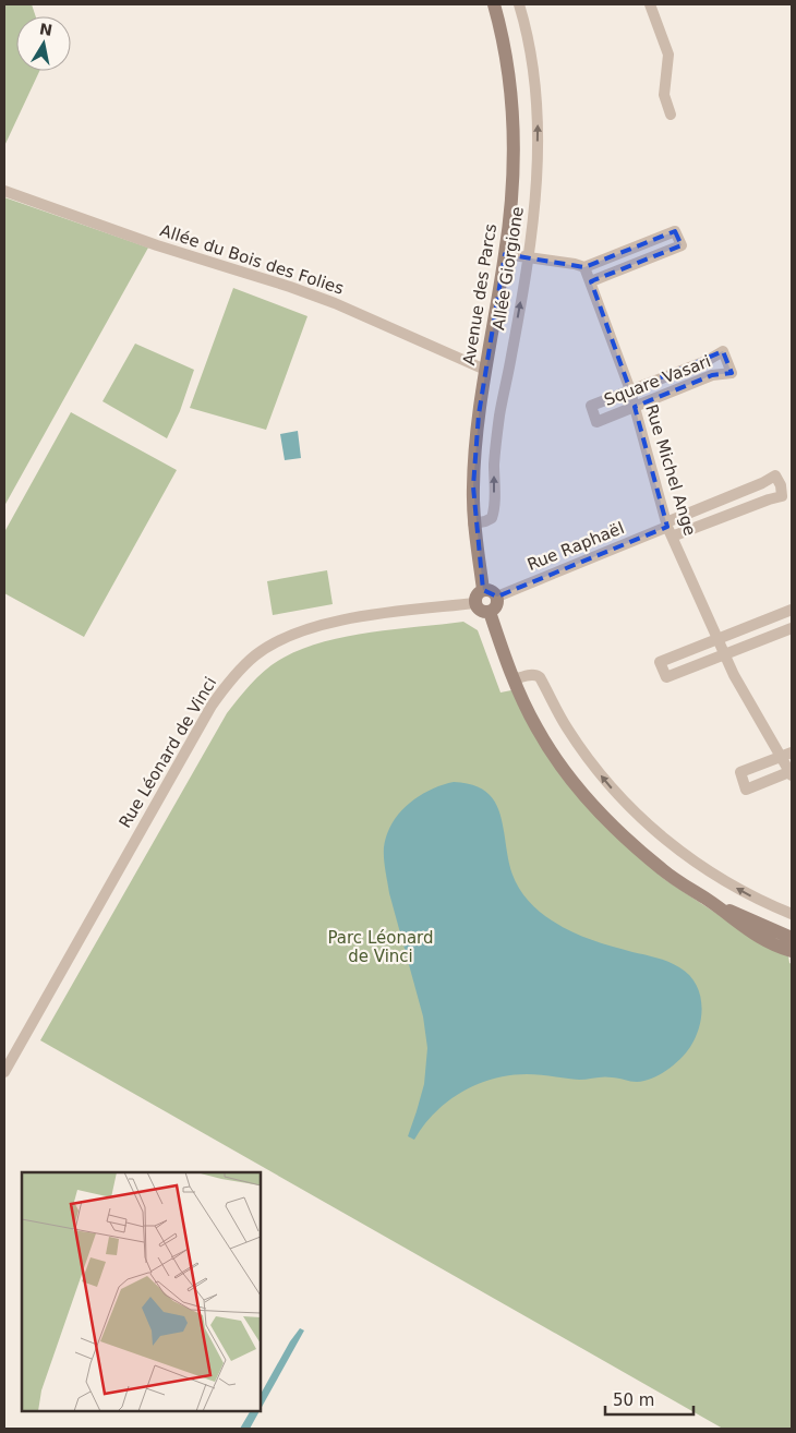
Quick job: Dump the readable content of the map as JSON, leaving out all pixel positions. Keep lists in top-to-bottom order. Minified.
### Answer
{"streets":{"street":["Allée du Bois des Folies","Allée Giorgione","Avenue des Parcs","Square Vasari","Rue Michel Ange","Rue Raphaël","Rue Léonard de Vinci"]},"crossings":[["Allée du Bois des Folies","Avenue des Parcs"],["Allée Giorgione","Avenue des Parcs"],["Avenue des Parcs","Rue Raphaël"],["Avenue des Parcs","Rue Léonard de Vinci"],["Square Vasari","Rue Michel Ange"],["Rue Michel Ange","Rue Raphaël"],["Rue Raphaël","Rue Léonard de Vinci"]],"one_way":["Allée Giorgione"],"parks":["Parc Léonard de Vinci"],"scale_bar":"50 m","north":"top"}
